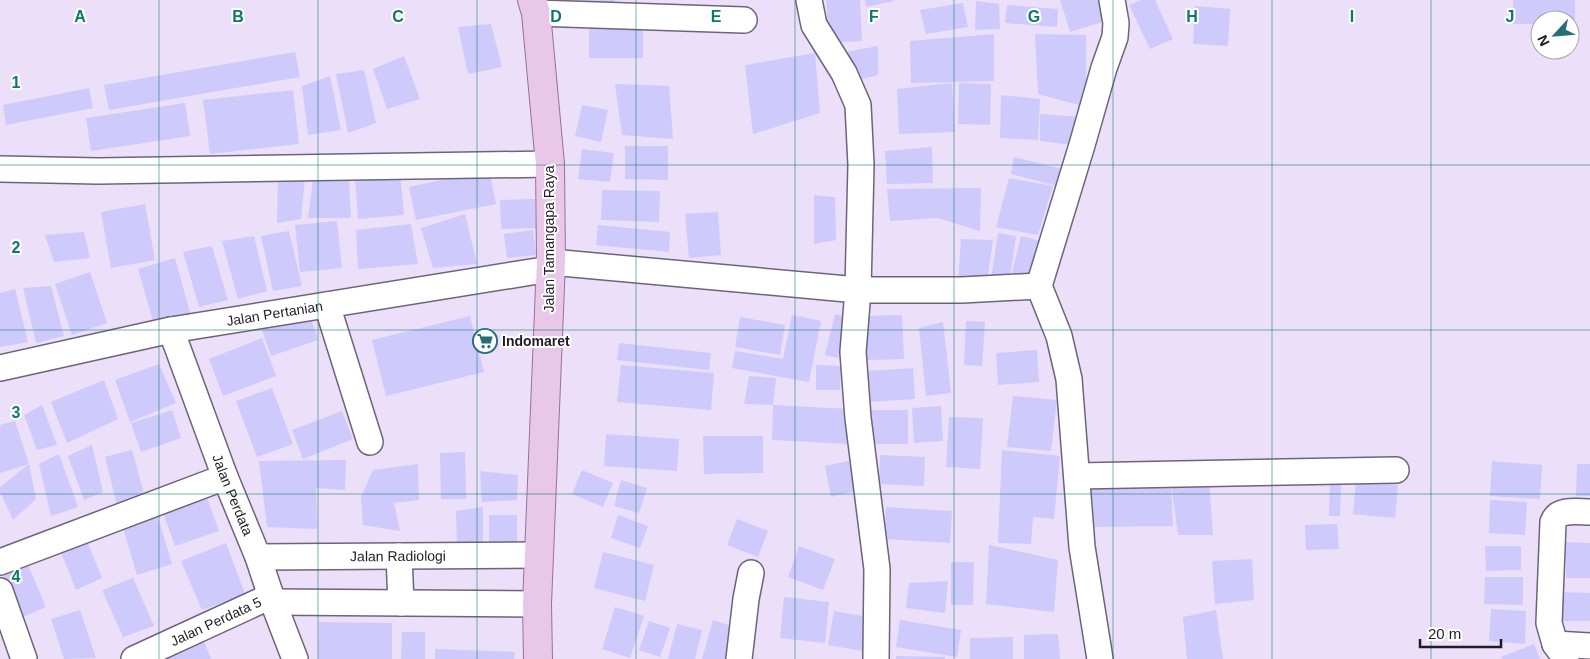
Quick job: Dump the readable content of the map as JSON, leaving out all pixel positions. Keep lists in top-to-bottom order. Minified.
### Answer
{"streets":{"main road":["Jalan Tamangapa Raya"],"street":["Jalan Pertanian","Jalan Perdata","Jalan Radiologi","Jalan Perdata 5"]},"crossings":[["Jalan Tamangapa Raya","Jalan Pertanian"],["Jalan Tamangapa Raya","Jalan Radiologi"],["Jalan Pertanian","Jalan Perdata"],["Jalan Perdata","Jalan Radiologi"],["Jalan Perdata","Jalan Perdata 5"]],"places":{"supermarket":["Indomaret"]},"scale_bar":"20 m","north":"bottom left","grid":{"columns":["A","B","C","D","E","F","G","H","I","J"],"rows":["1","2","3","4"]}}
